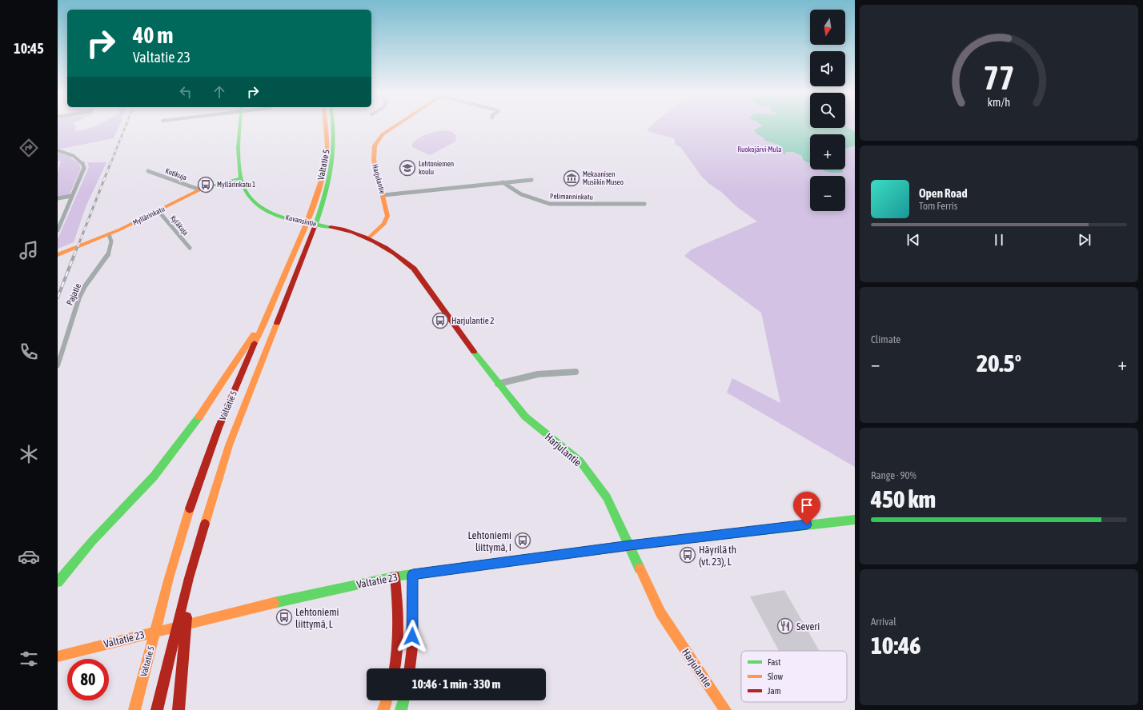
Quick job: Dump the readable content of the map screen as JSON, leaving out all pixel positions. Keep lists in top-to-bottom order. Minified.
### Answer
{"streets":{"main road":["Valtatie 5","Harjulantie","Myllärinkatu","Kuvansintie","Valtatie 23"],"street":["Kotikuja","Pelimanninkatu","Kyläkuja","Pajatie"]},"crossings":[["Kotikuja","Myllärinkatu"],["Harjulantie","Kuvansintie"],["Harjulantie","Valtatie 23"],["Myllärinkatu","Kuvansintie"],["Myllärinkatu","Kyläkuja"],["Myllärinkatu","Pajatie"]],"parks":["Ruokojärvi-Mula"],"places":{"school or university":["Lehtoniemen koulu"],"museum":["Mekaanisen Musiikin Museo"],"bus stop":["Myllärinkatu 1","Harjulantie 2","Lehtoniemi liittymä, I","Häyrilä th (vt. 23), L","Lehtoniemi liittymä, L"],"restaurant":["Severi"]},"legend":["Fast","Slow","Jam"],"north":"bottom","page":{"tabs":"10:45","map_buttons":["+","−"],"turn":["40 m","Valtatie 23"],"song":["Open Road","Tom Ferris"],"tile":["Climate",["Range · 90%","450 km"],["Arrival","10:46"]],"heat":["−","20.5°","+"],"limit":"80","trip":"10:46 · 1 min · 330 m","gauge":["77","km/h"]}}
